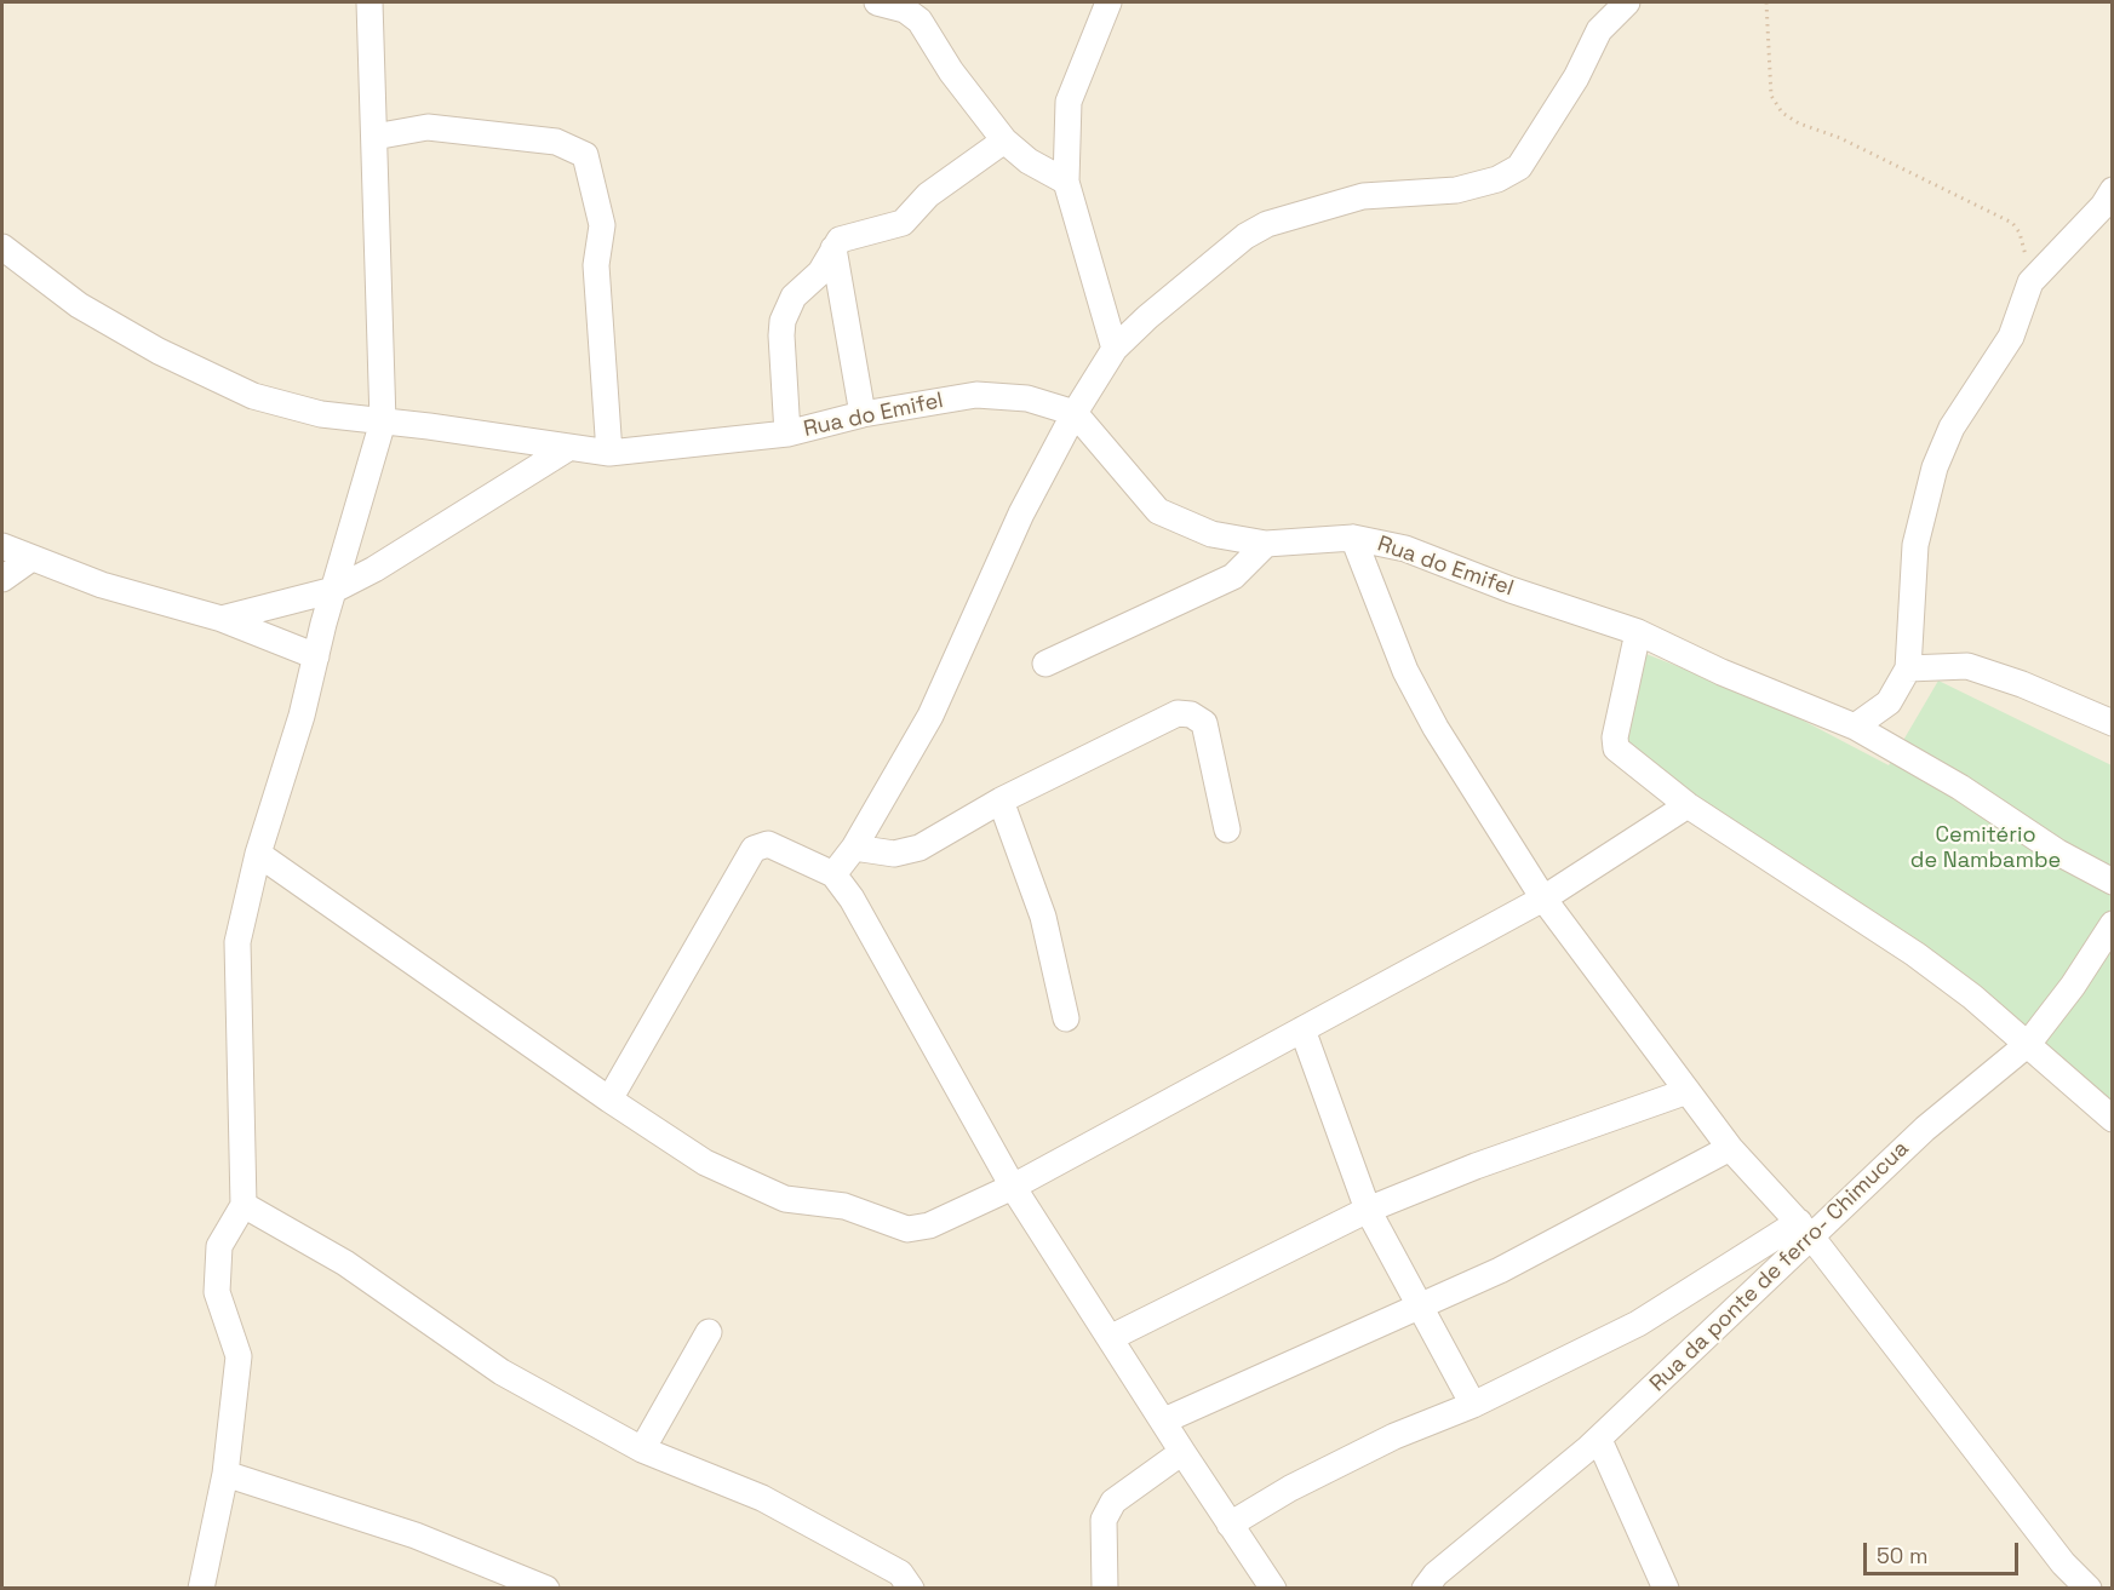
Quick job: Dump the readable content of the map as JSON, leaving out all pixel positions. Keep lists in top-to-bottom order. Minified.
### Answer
{"streets":{"street":["Rua do Emifel","Rua da ponte de ferro- Chimucua"]},"parks":["Cemitério de Nambambe"],"scale_bar":"50 m"}
